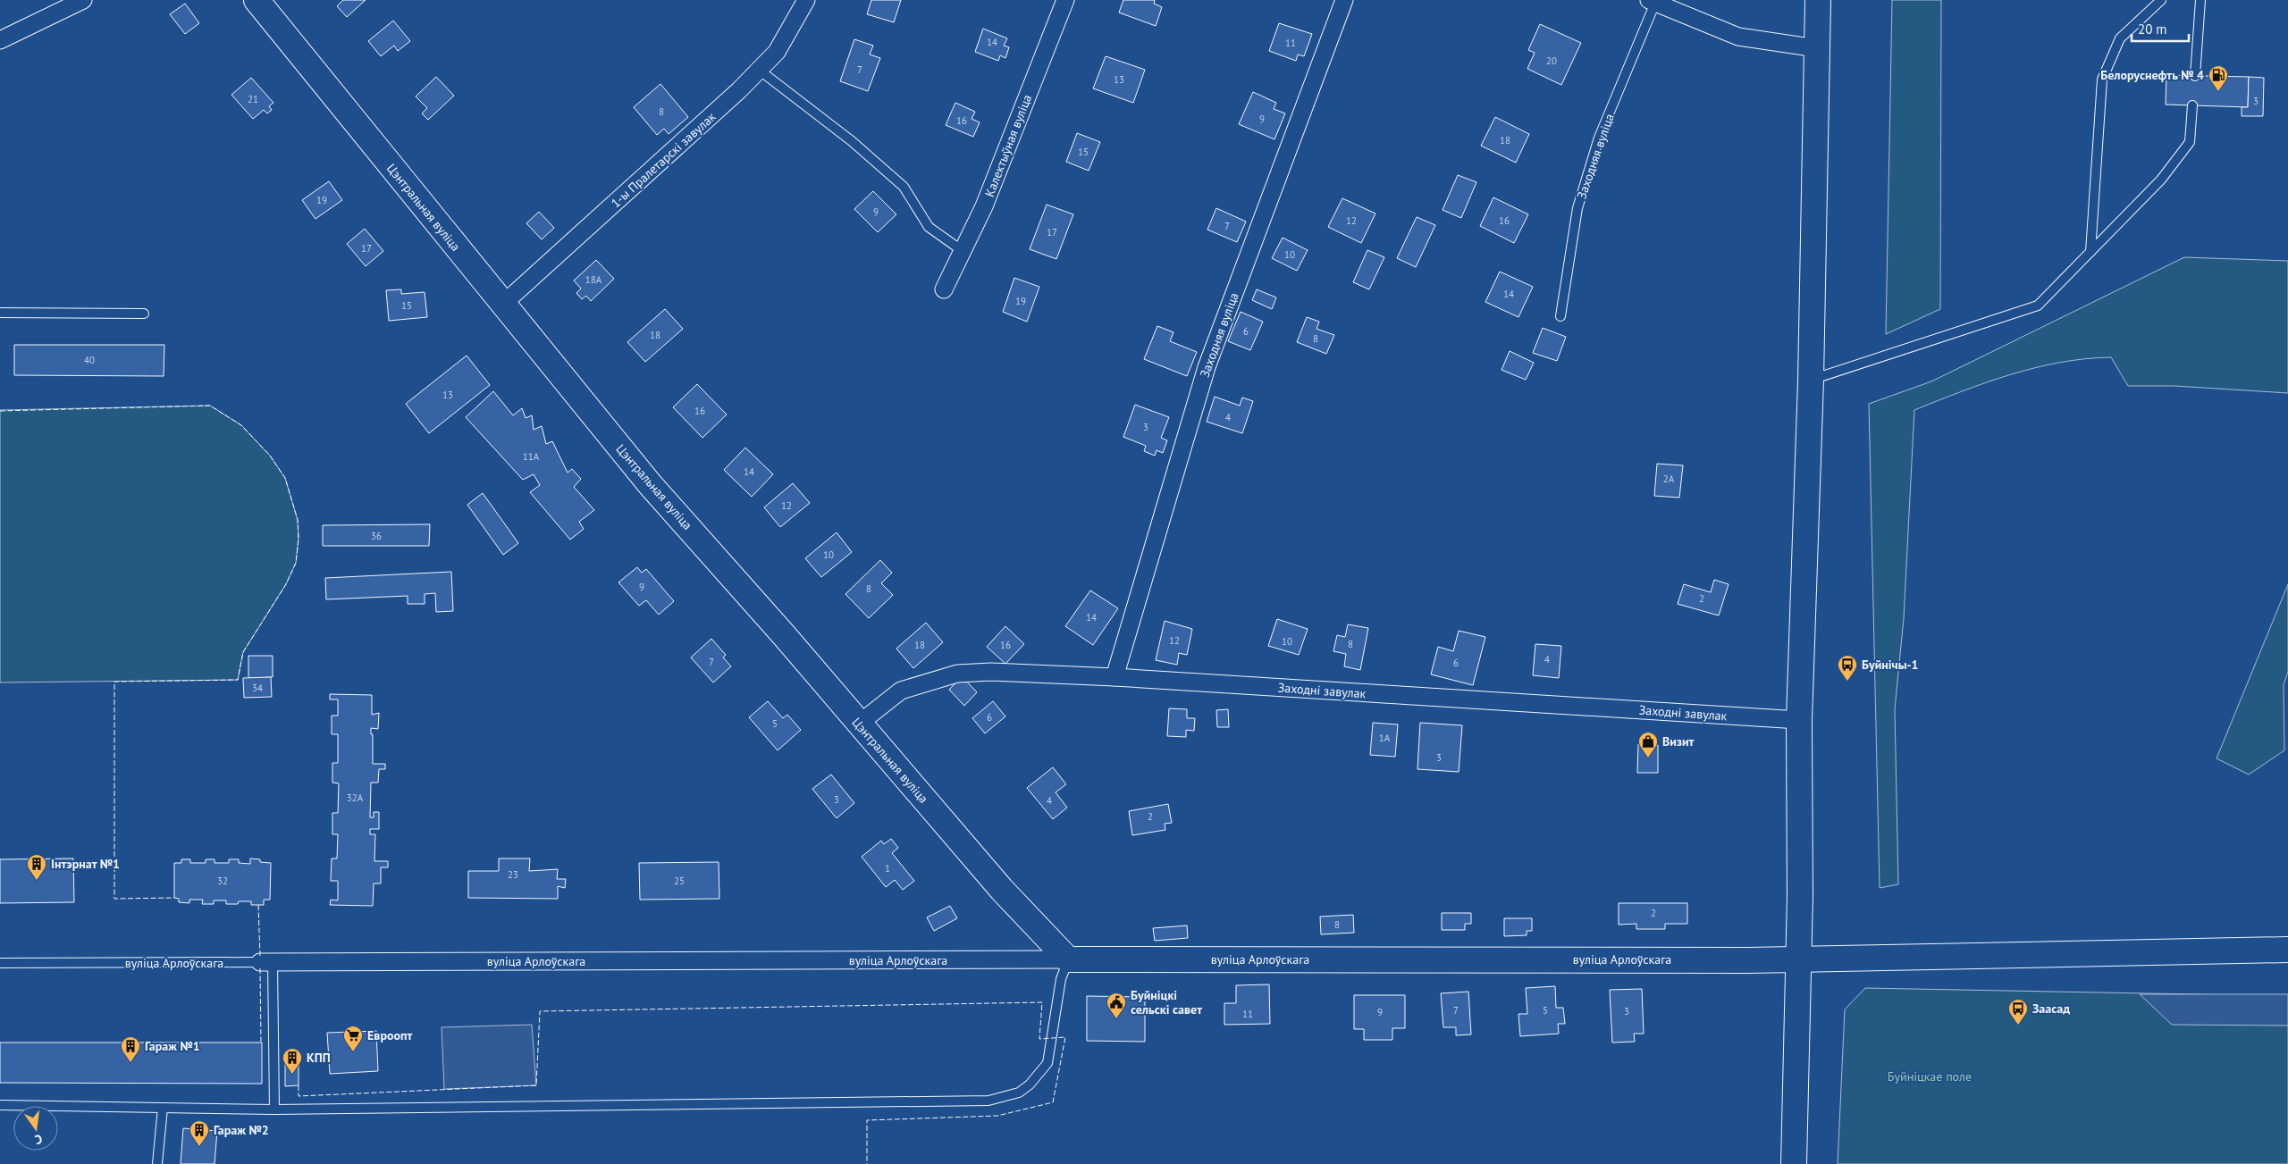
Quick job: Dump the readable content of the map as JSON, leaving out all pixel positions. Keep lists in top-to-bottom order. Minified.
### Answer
{"streets":{"street":["Калектыўная вуліца","Заходняя вуліца","1-ы Пралетарскі завулак","Цэнтральная вуліца","Заходні завулак","вуліца Арлоўскага"]},"crossings":[["Заходняя вуліца","Заходні завулак"],["1-ы Пралетарскі завулак","Цэнтральная вуліца"],["Цэнтральная вуліца","Заходні завулак"],["Цэнтральная вуліца","вуліца Арлоўскага"]],"parks":["Буйніцкае поле"],"places":{"fuel station":["Белоруснефть № 4"],"bus stop":["Буйнічы-1","Заасад"],"shop":["Визит"],"building":["Інтэрнат №1","Гараж №1","КПП","Гараж №2"],"public building":["Буйніцкі сельскі савет"],"supermarket":["Евроопт"]},"house_numbers":["14","11","20","7","13","21","3","8","9","16","18","15","19","9","12","16","7","17","17","10","18А","14","19","15","6","18","8","40","13","16","4","3","11А","14","2А","12","36","10","9","8","2","14","12","10","8","18","16","4","7","6","34","6","5","1А","3","32А","3","4","2","1","23","32","25","2","8","7","5","3","9","11"],"scale_bar":"20 m","north":"bottom"}
